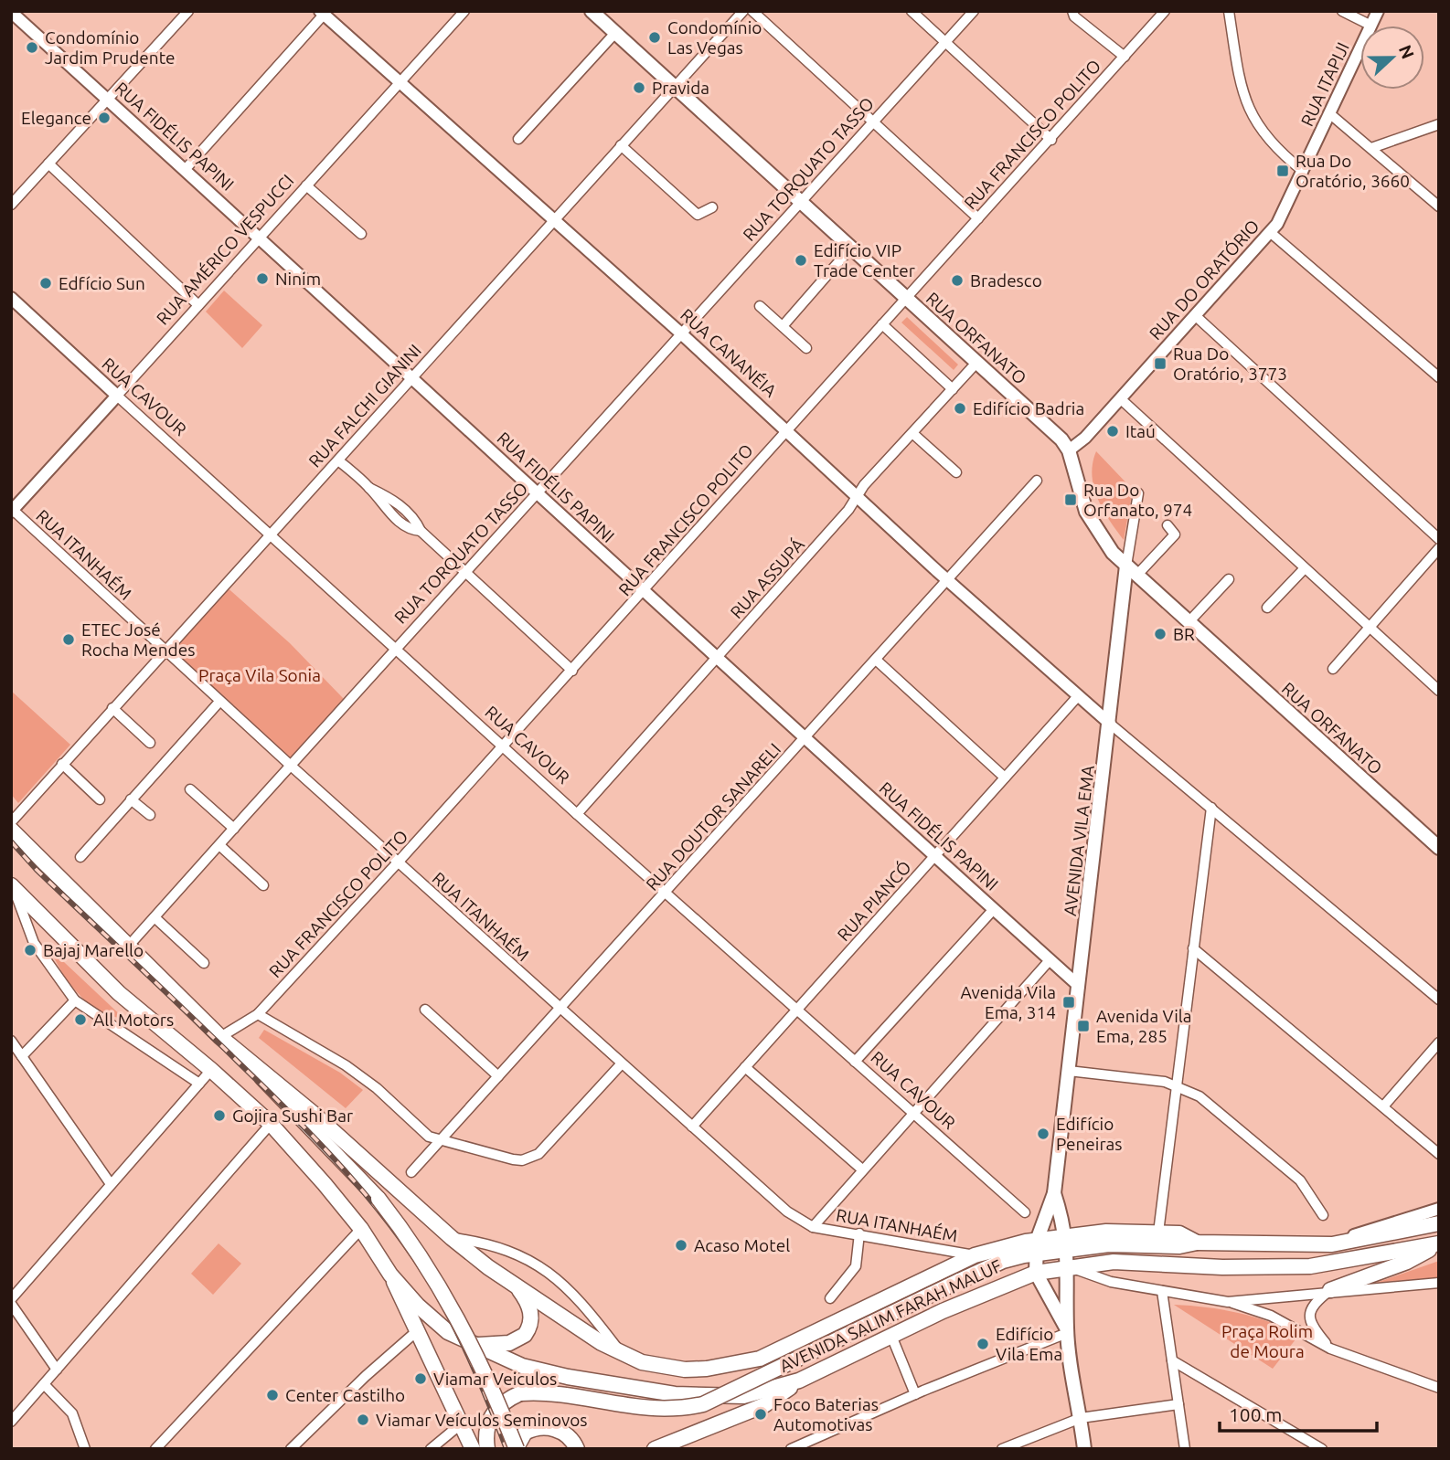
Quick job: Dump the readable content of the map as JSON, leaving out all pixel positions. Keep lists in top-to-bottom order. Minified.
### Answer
{"streets":{"main road":["RUA ORFANATO","AVENIDA VILA EMA","AVENIDA SALIM FARAH MALUF"],"street":["RUA ITAPIJI","RUA FRANCISCO POLITO","RUA FIDÉLIS PAPINI","RUA TORQUATO TASSO","RUA AMÉRICO VESPUCCI","RUA DO ORATÓRIO","RUA CANANÉIA","RUA CAVOUR","RUA FALCHI GIANINI","RUA ITANHAÉM","RUA ASSUPÁ","RUA DOUTOR SANARELI","RUA PIANCÓ"]},"crossings":[["RUA ITAPIJI","RUA DO ORATÓRIO"],["RUA FRANCISCO POLITO","RUA FIDÉLIS PAPINI"],["RUA FRANCISCO POLITO","RUA ORFANATO"],["RUA FRANCISCO POLITO","RUA CANANÉIA"],["RUA FRANCISCO POLITO","RUA CAVOUR"],["RUA FRANCISCO POLITO","RUA ITANHAÉM"],["RUA FIDÉLIS PAPINI","RUA TORQUATO TASSO"],["RUA FIDÉLIS PAPINI","RUA AMÉRICO VESPUCCI"],["RUA FIDÉLIS PAPINI","RUA FALCHI GIANINI"],["RUA FIDÉLIS PAPINI","RUA ASSUPÁ"],["RUA FIDÉLIS PAPINI","RUA DOUTOR SANARELI"],["RUA FIDÉLIS PAPINI","AVENIDA VILA EMA"],["RUA FIDÉLIS PAPINI","RUA PIANCÓ"],["RUA TORQUATO TASSO","RUA ORFANATO"],["RUA TORQUATO TASSO","RUA CANANÉIA"],["RUA TORQUATO TASSO","RUA CAVOUR"],["RUA TORQUATO TASSO","RUA ITANHAÉM"],["RUA AMÉRICO VESPUCCI","RUA CANANÉIA"],["RUA AMÉRICO VESPUCCI","RUA CAVOUR"],["RUA AMÉRICO VESPUCCI","RUA ITANHAÉM"],["RUA DO ORATÓRIO","RUA ORFANATO"],["RUA ORFANATO","RUA FALCHI GIANINI"],["RUA ORFANATO","RUA ASSUPÁ"],["RUA ORFANATO","AVENIDA VILA EMA"],["RUA CANANÉIA","RUA FALCHI GIANINI"],["RUA CANANÉIA","RUA ASSUPÁ"],["RUA CANANÉIA","RUA DOUTOR SANARELI"],["RUA CANANÉIA","AVENIDA VILA EMA"],["RUA CANANÉIA","RUA PIANCÓ"],["RUA CAVOUR","RUA FALCHI GIANINI"],["RUA CAVOUR","RUA ASSUPÁ"],["RUA CAVOUR","RUA DOUTOR SANARELI"],["RUA CAVOUR","RUA PIANCÓ"],["RUA FALCHI GIANINI","RUA ITANHAÉM"],["RUA ITANHAÉM","RUA DOUTOR SANARELI"],["RUA ITANHAÉM","RUA PIANCÓ"],["RUA ITANHAÉM","AVENIDA SALIM FARAH MALUF"],["AVENIDA VILA EMA","AVENIDA SALIM FARAH MALUF"]],"parks":["Praça Vila Sonia","Praça Rolim de Moura"],"places":{"other":["Condomínio Las Vegas","Condomínio Jardim Prudente","Pravida","Elegance","Edifício VIP Trade Center","Ninim","Bradesco","Edfício Sun","Edifício Badria","Itaú","BR","ETEC José Rocha Mendes","Bajaj Marello","All Motors","Gojira Sushi Bar","Edifício Peneiras","Acaso Motel","Edifício Vila Ema","Viamar Veiculos","Center Castilho","Foco Baterias Automotivas","Viamar Veículos Seminovos"],"transit":["Rua Do Oratório, 3660","Rua Do Oratório, 3773","Rua Do Orfanato, 974","Avenida Vila Ema, 314","Avenida Vila Ema, 285"]},"scale_bar":"100 m","north":"right"}
